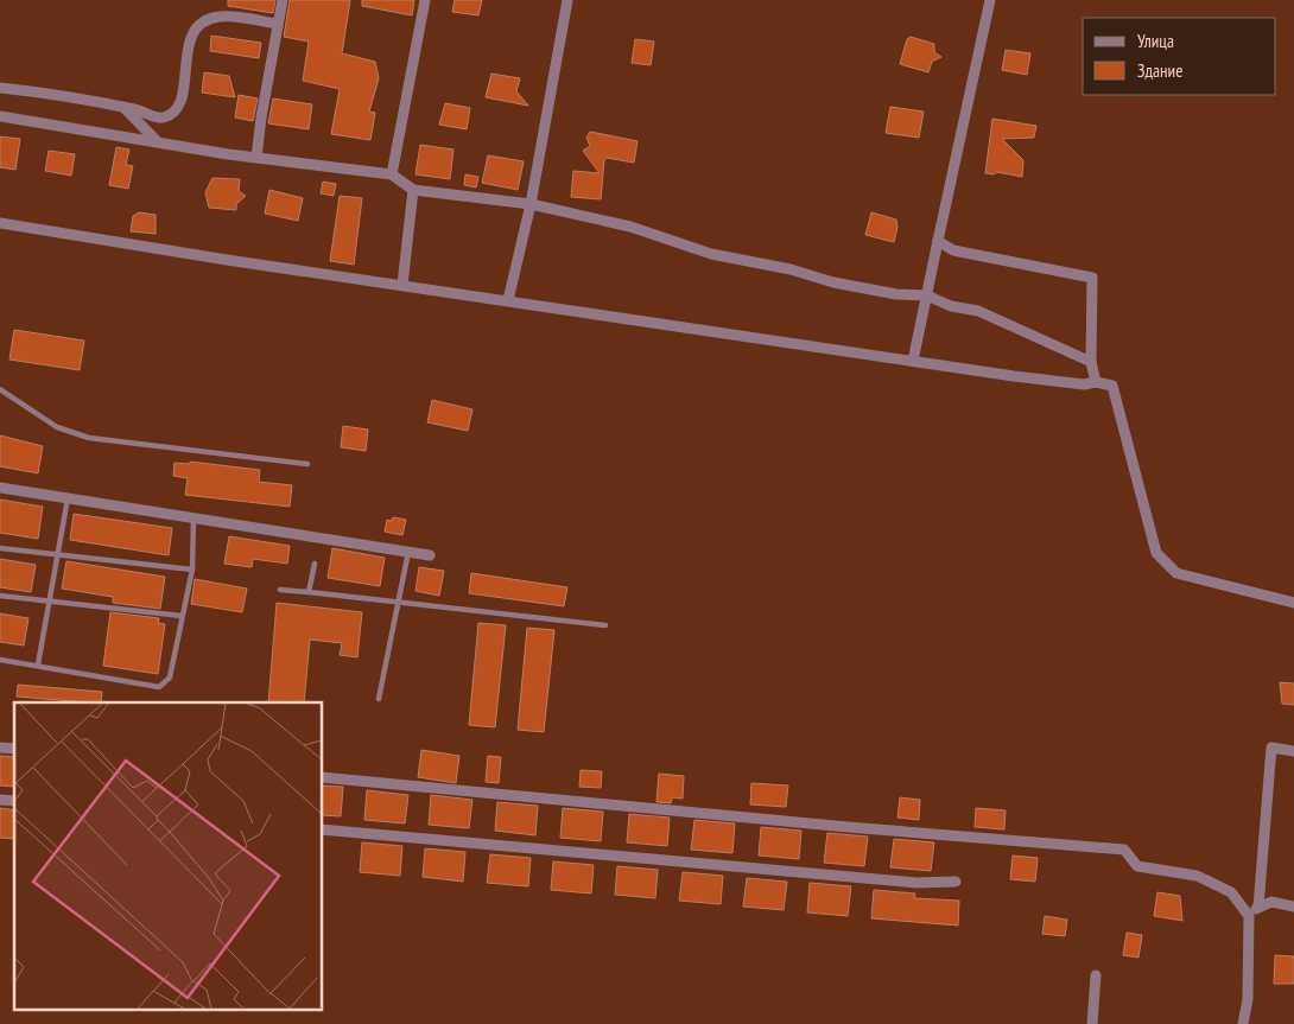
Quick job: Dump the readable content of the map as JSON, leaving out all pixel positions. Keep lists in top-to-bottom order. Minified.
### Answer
{"legend":["Улица","Здание"]}
